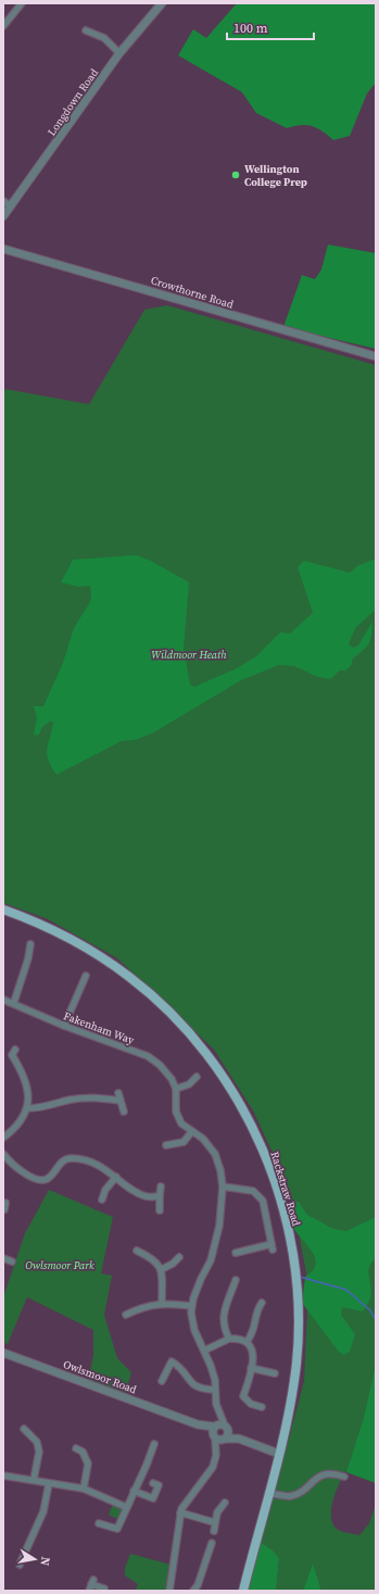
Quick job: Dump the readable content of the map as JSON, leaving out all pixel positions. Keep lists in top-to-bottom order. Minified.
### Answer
{"streets":{"main road":["Rackstraw Road"],"street":["Longdown Road","Crowthorne Road","Fakenham Way","Owlsmoor Road"]},"parks":["Wildmoor Heath","Owlsmoor Park"],"places":["Wellington College Prep"],"scale_bar":"100 m","north":"right"}
